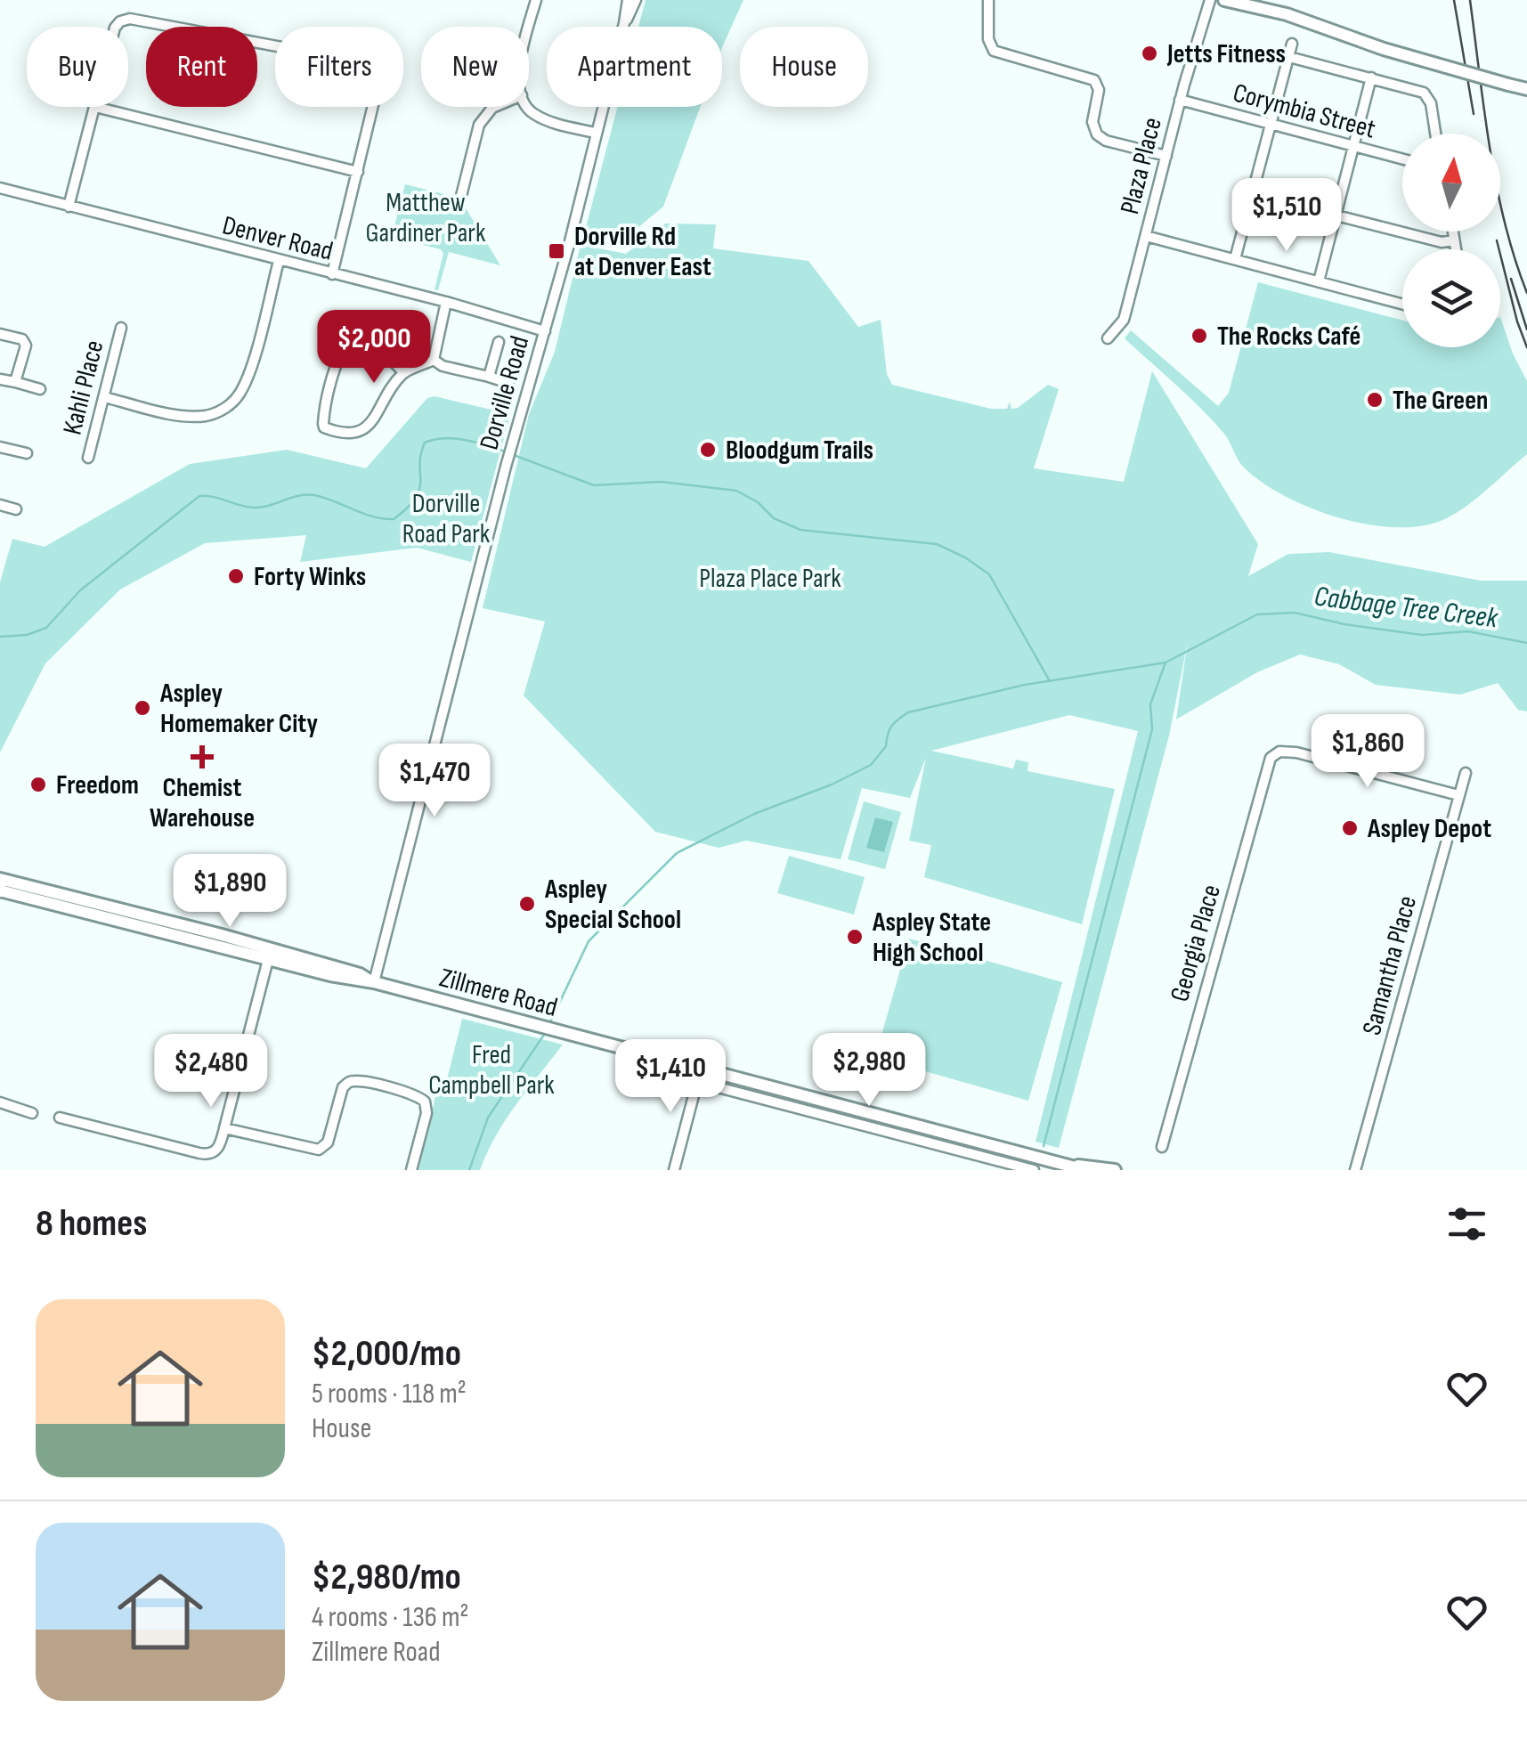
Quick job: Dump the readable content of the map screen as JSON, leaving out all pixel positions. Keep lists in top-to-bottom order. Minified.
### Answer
{"streets":{"main road":["Zillmere Road"],"street":["Corymbia Street","Plaza Place","Denver Road","Kahli Place","Dorville Road","Georgia Place","Samantha Place"]},"crossings":[["Corymbia Street","Plaza Place"],["Denver Road","Dorville Road"],["Dorville Road","Zillmere Road"],["Georgia Place","Samantha Place"]],"water":["Cabbage Tree Creek"],"parks":["Matthew Gardiner Park","Dorville Road Park","Plaza Place Park","Fred Campbell Park"],"places":{"other":["Jetts Fitness","The Rocks Café","The Green","Bloodgum Trails","Forty Winks","Aspley Homemaker City","Freedom","Aspley Depot","Aspley Special School","Aspley State High School"],"transit":["Dorville Rd at Denver East"],"health":["Chemist Warehouse"]},"north":"top","page":{"chip":["Buy","Rent","Filters","New","Apartment","House"],"price":["$1,510","$2,000","$1,860","$1,470","$1,890","$2,980","$2,480","$1,410"],"heading":"8 homes","list":[{"name":"$2,000/mo","note":"5 rooms · 118 m² · House"},{"name":"$2,980/mo","note":"4 rooms · 136 m² · Zillmere Road"}]}}
